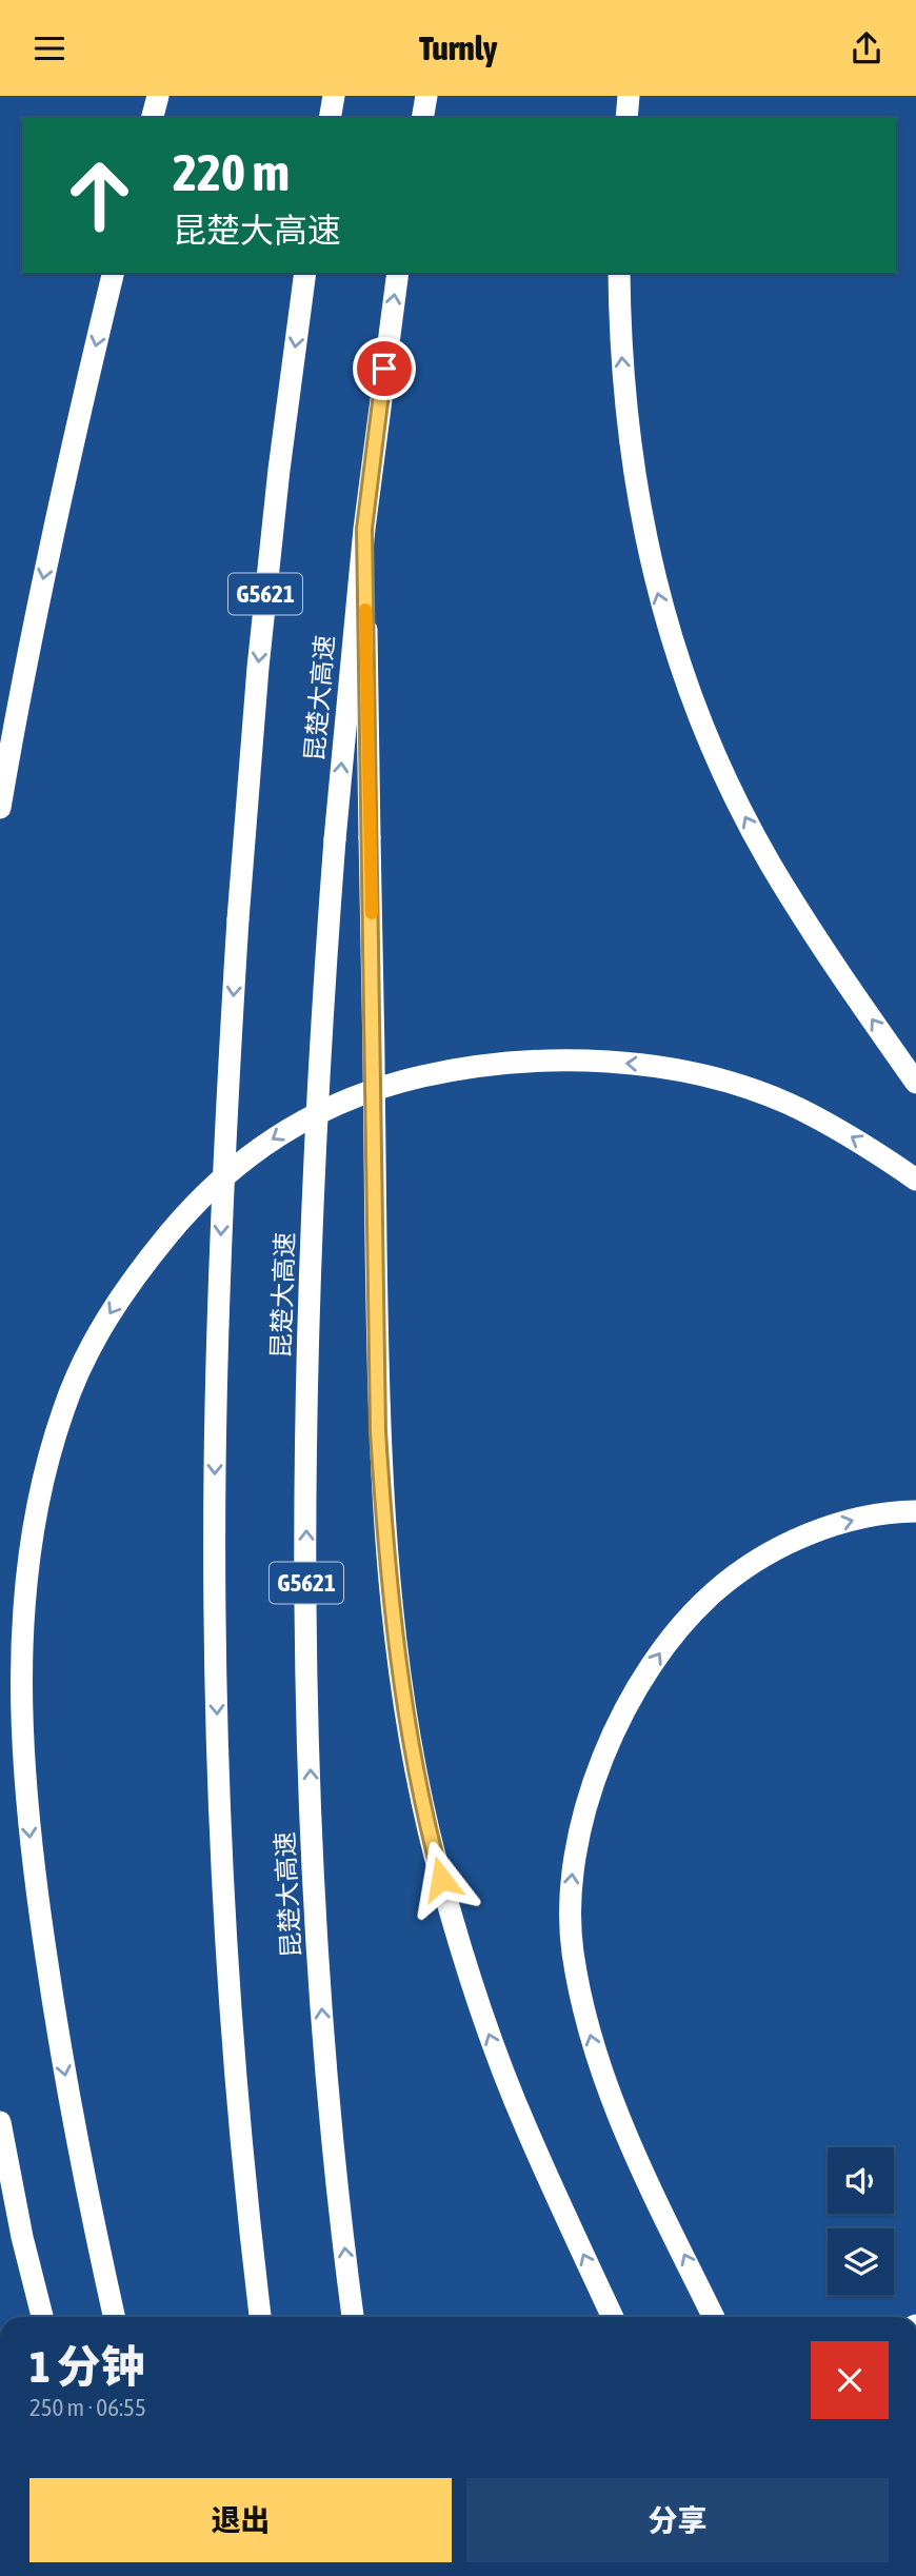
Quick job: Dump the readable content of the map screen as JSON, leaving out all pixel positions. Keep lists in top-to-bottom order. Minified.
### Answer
{"streets":{"highway":["G5621","昆楚大高速"]},"page":{"header":"Turnly","turn":["220 m","昆楚大高速"],"heading":["1 分钟","250 m · 06:55"],"buttons":["退出","分享"]}}
